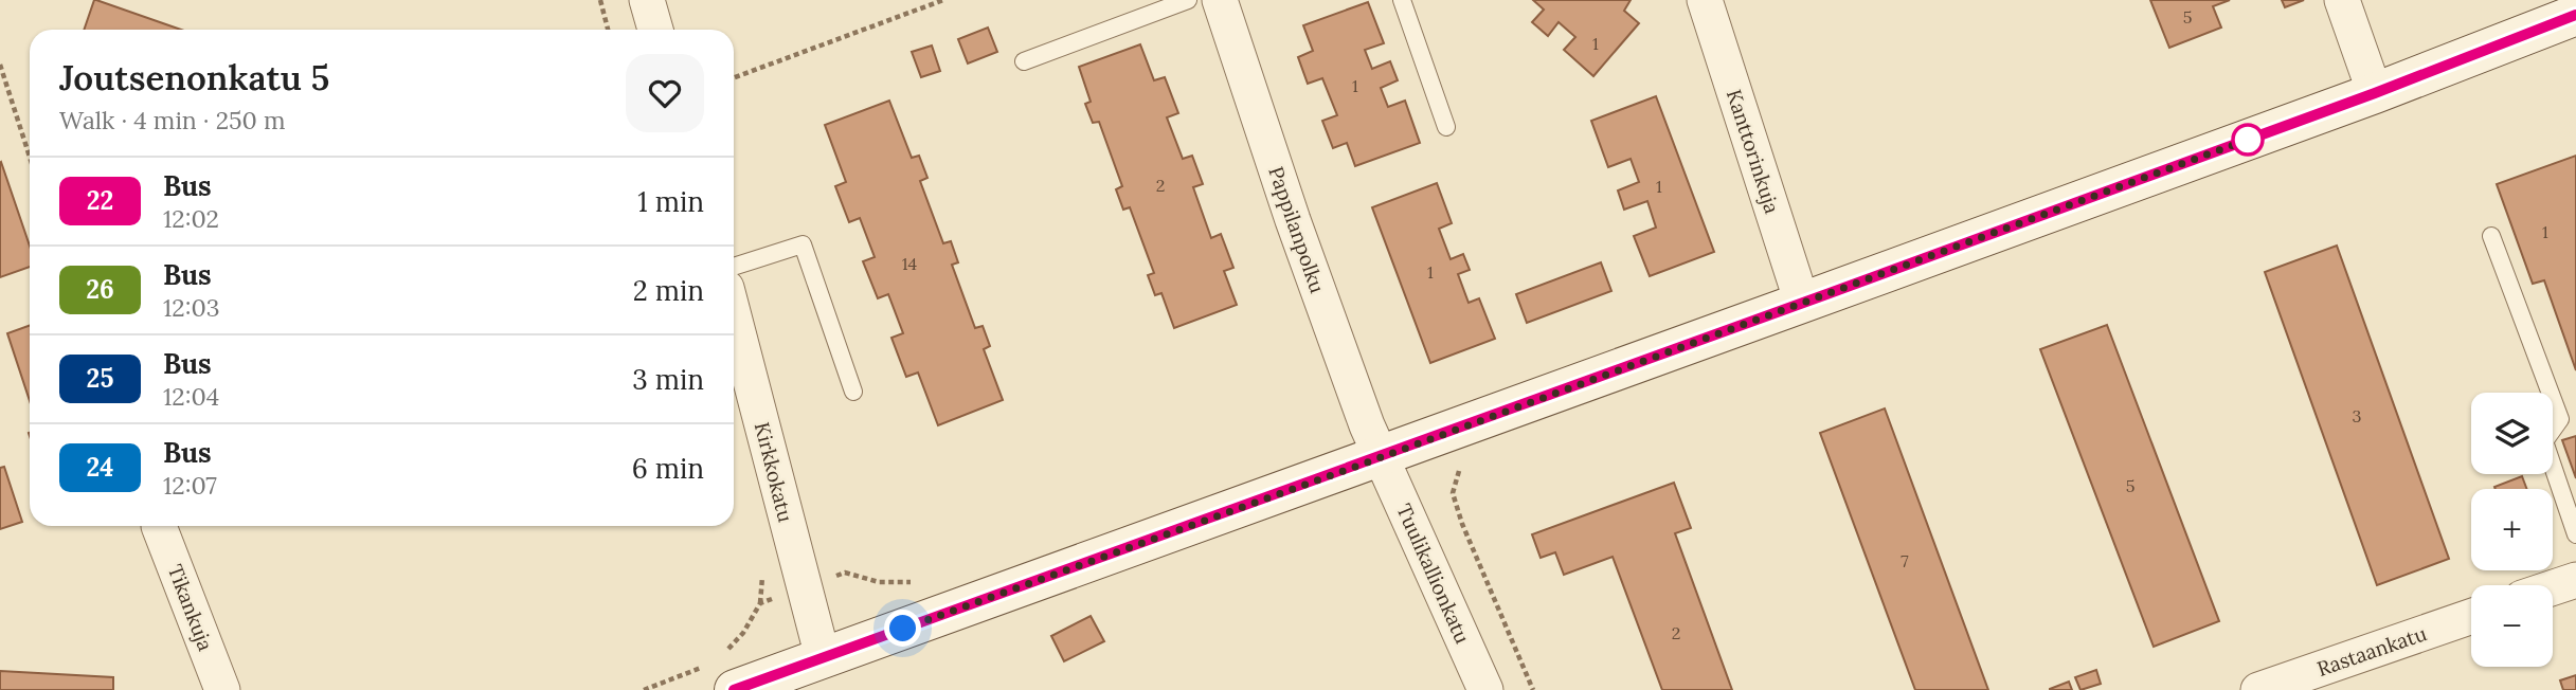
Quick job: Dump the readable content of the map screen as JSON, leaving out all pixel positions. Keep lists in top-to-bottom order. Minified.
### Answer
{"streets":{"street":["Kanttorinkuja","Pappilanpolku","Kirkkokatu","Tuulikallionkatu","Tikankuja","Rastaankatu"]},"crossings":[["Pappilanpolku","Tuulikallionkatu"]],"lines":["bus line 22"],"house_numbers":["5","1","1","2","1","1","14","1","3","5","7","2"],"page":{"heading":["Joutsenonkatu 5","Walk · 4 min · 250 m"],"list":[{"mark":"22","name":"Bus","note":"12:02","value":"1 min"},{"mark":"26","name":"Bus","note":"12:03","value":"2 min"},{"mark":"25","name":"Bus","note":"12:04","value":"3 min"},{"mark":"24","name":"Bus","note":"12:07","value":"6 min"}],"map_buttons":["+","−"]}}
